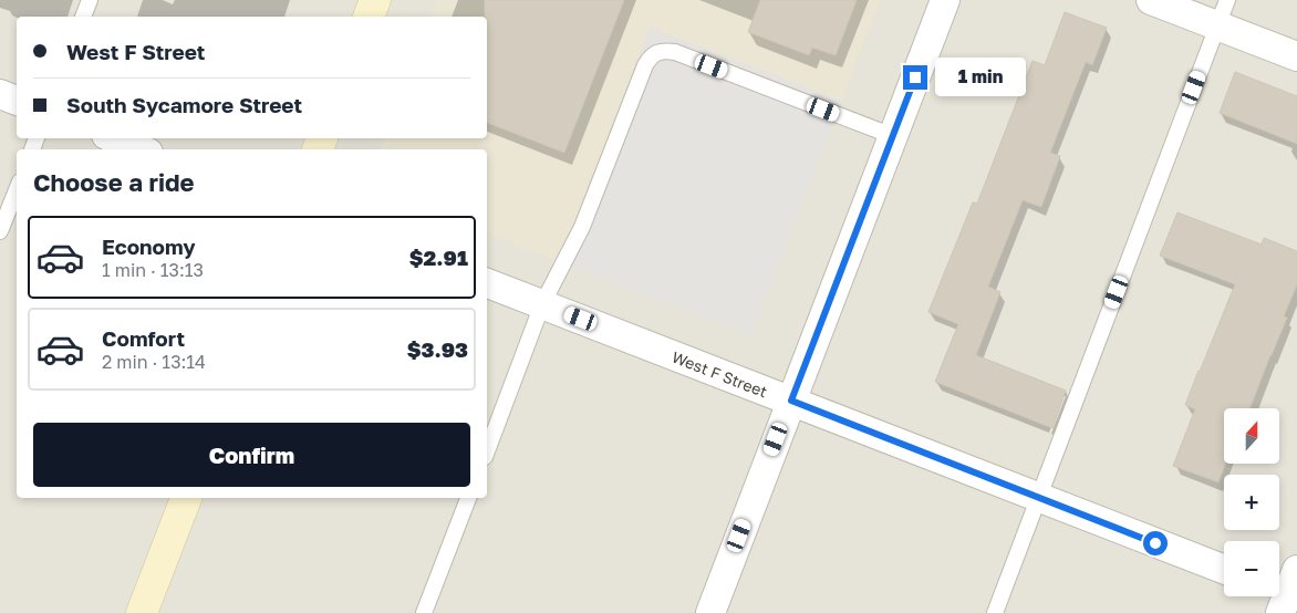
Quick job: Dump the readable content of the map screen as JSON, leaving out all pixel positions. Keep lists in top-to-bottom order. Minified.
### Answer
{"streets":{"street":["West F Street"]},"north":"top","page":{"banner":["West F Street","South Sycamore Street"],"bubble":"1 min","heading":"Choose a ride","list":[{"name":"Economy","note":"1 min · 13:13","value":"$2.91"},{"name":"Comfort","note":"2 min · 13:14","value":"$3.93"}],"map_buttons":["+","−"],"buttons":"Confirm"}}
